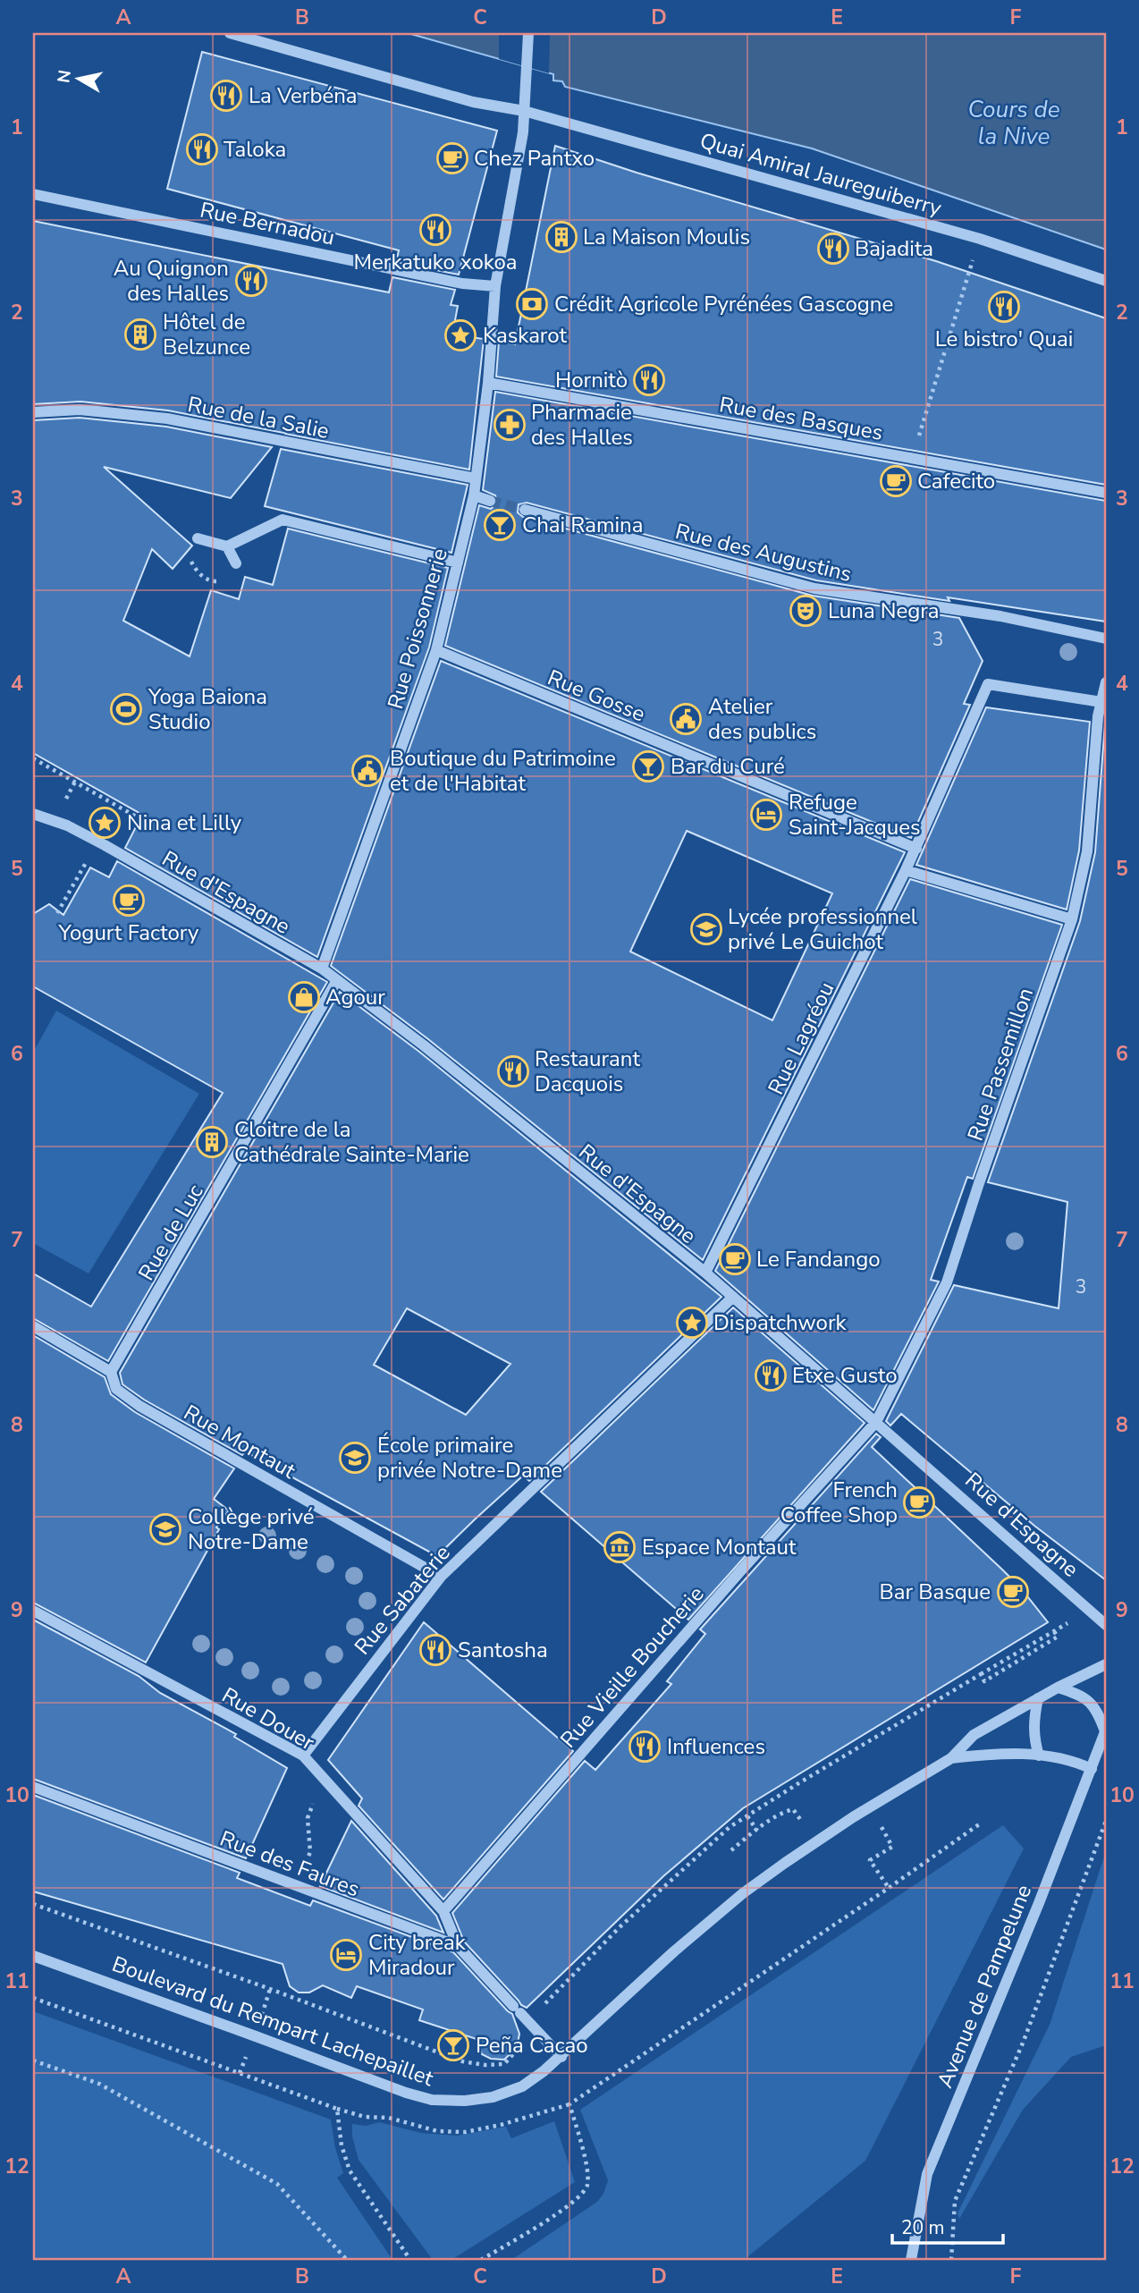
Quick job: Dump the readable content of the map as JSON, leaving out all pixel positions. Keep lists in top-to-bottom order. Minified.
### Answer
{"streets":{"street":["Quai Amiral Jaureguiberry","Rue Bernadou","Rue de la Salie","Rue des Basques","Rue des Augustins","Rue Poissonnerie","Rue Gosse","Rue d'Espagne","Rue Lagréou","Rue Passemillon","Rue de Luc","Rue Montaut","Rue Sabaterie","Rue Vieille Boucherie","Rue Douer","Rue des Faures","Avenue de Pampelune","Boulevard du Rempart Lachepaillet"]},"crossings":[["Quai Amiral Jaureguiberry","Rue Poissonnerie"],["Rue Bernadou","Rue Poissonnerie"],["Rue de la Salie","Rue Poissonnerie"],["Rue des Basques","Rue Poissonnerie"],["Rue Poissonnerie","Rue Gosse"],["Rue Poissonnerie","Rue d'Espagne"],["Rue Gosse","Rue Lagréou"],["Rue d'Espagne","Rue Lagréou"],["Rue d'Espagne","Rue Passemillon"],["Rue d'Espagne","Rue de Luc"],["Rue d'Espagne","Rue Sabaterie"],["Rue d'Espagne","Rue Vieille Boucherie"],["Rue Lagréou","Rue Passemillon"],["Rue Passemillon","Rue Vieille Boucherie"],["Rue de Luc","Rue Montaut"],["Rue Montaut","Rue Sabaterie"],["Rue Sabaterie","Rue Douer"],["Rue Vieille Boucherie","Rue Douer"],["Rue Douer","Rue des Faures"],["Rue des Faures","Boulevard du Rempart Lachepaillet"],["Avenue de Pampelune","Boulevard du Rempart Lachepaillet"]],"water":["Cours de la Nive"],"places":{"restaurant":["La Verbéna","Taloka","Merkatuko xokoa","Bajadita","Au Quignon des Halles","Le bistro' Quai","Hornitò","Restaurant Dacquois","Etxe Gusto","Santosha","Influences"],"cafe":["Chez Pantxo","Cafecito","Yogurt Factory","Le Fandango","French Coffee Shop","Bar Basque"],"building":["La Maison Moulis","Hôtel de Belzunce","Cloitre de la Cathédrale Sainte-Marie"],"bank":["Crédit Agricole Pyrénées Gascogne"],"place":["Kaskarot","Nina et Lilly","Dispatchwork"],"pharmacy":["Pharmacie des Halles"],"bar":["Chai Ramina","Bar du Curé","Peña Cacao"],"theatre":["Luna Negra"],"sports":["Yoga Baiona Studio"],"public building":["Atelier des publics","Boutique du Patrimoine et de l'Habitat"],"hotel":["Refuge Saint-Jacques","City break Miradour"],"school or university":["Lycée professionnel privé Le Guichot","École primaire privée Notre-Dame","Collège privé Notre-Dame"],"shop":["Agour"],"museum":["Espace Montaut"]},"house_numbers":["3","3"],"scale_bar":"20 m","north":"left","grid":{"columns":["A","B","C","D","E","F"],"rows":["1","2","3","4","5","6","7","8","9","10","11","12"]}}
